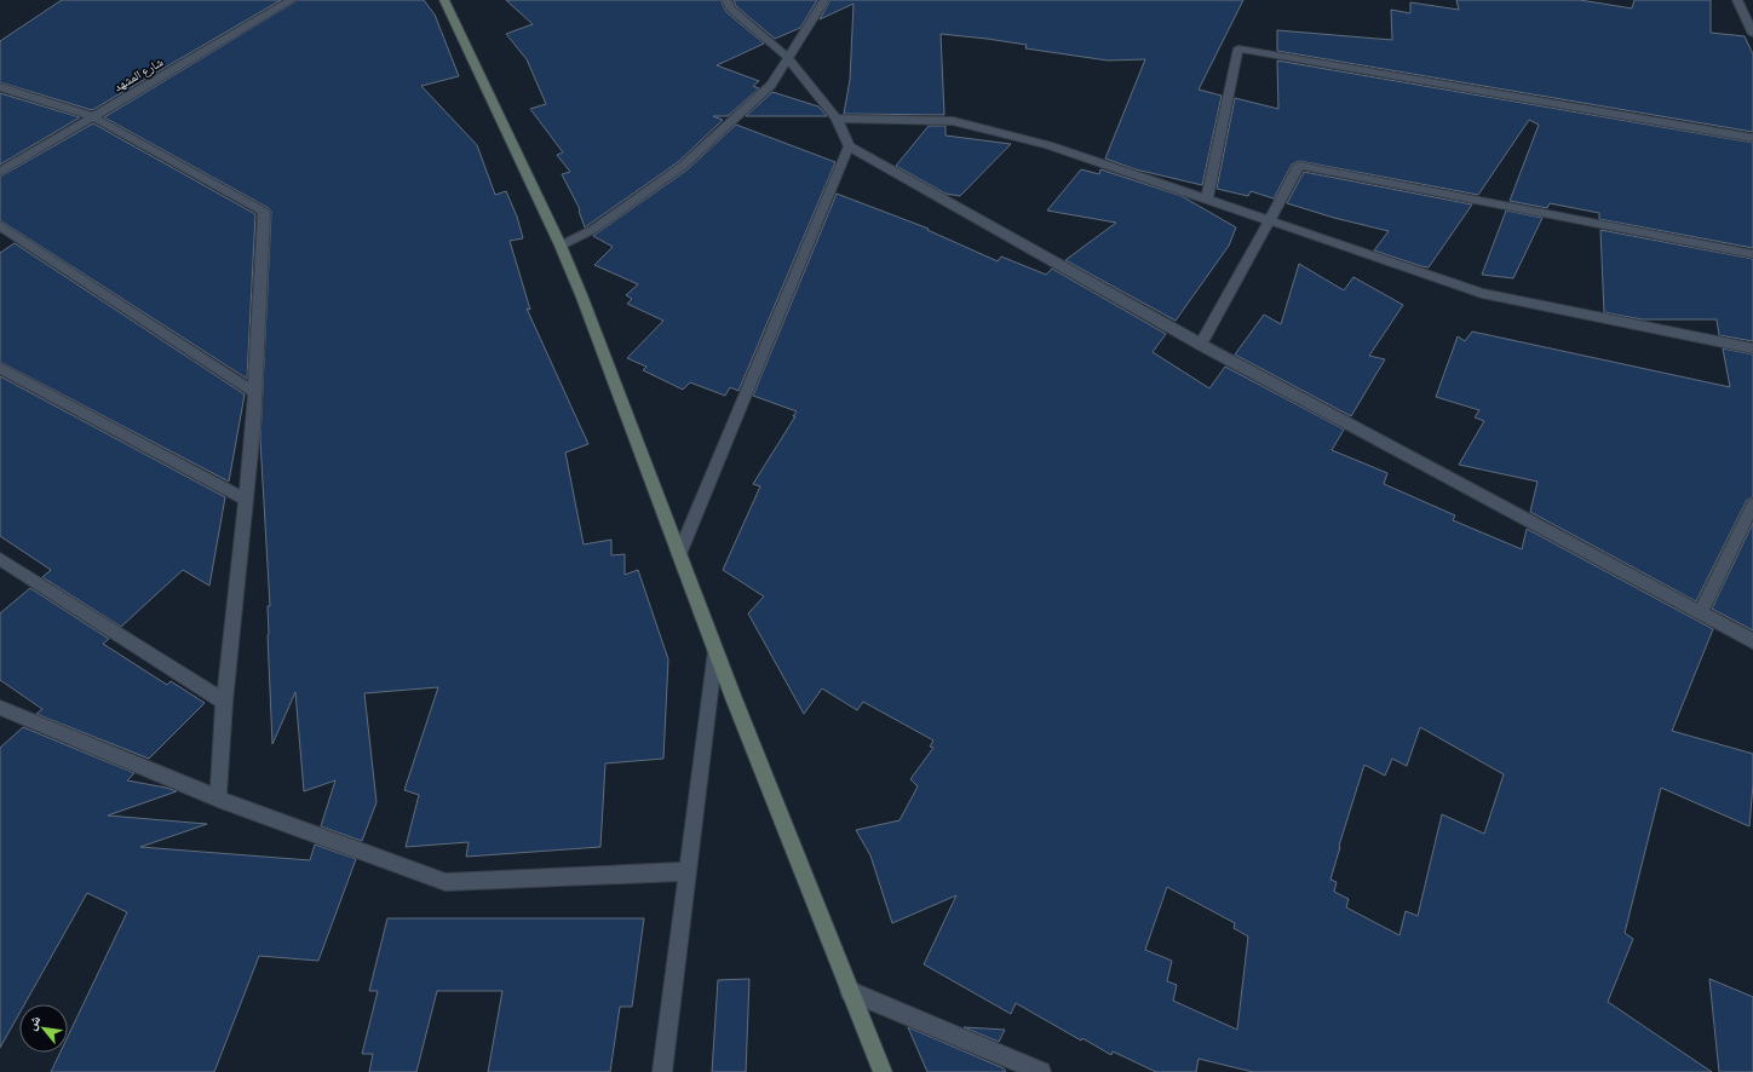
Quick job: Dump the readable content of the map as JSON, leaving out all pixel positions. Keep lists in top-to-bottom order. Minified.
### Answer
{"streets":{"street":["شارع المشهد"]},"north":"top left"}
